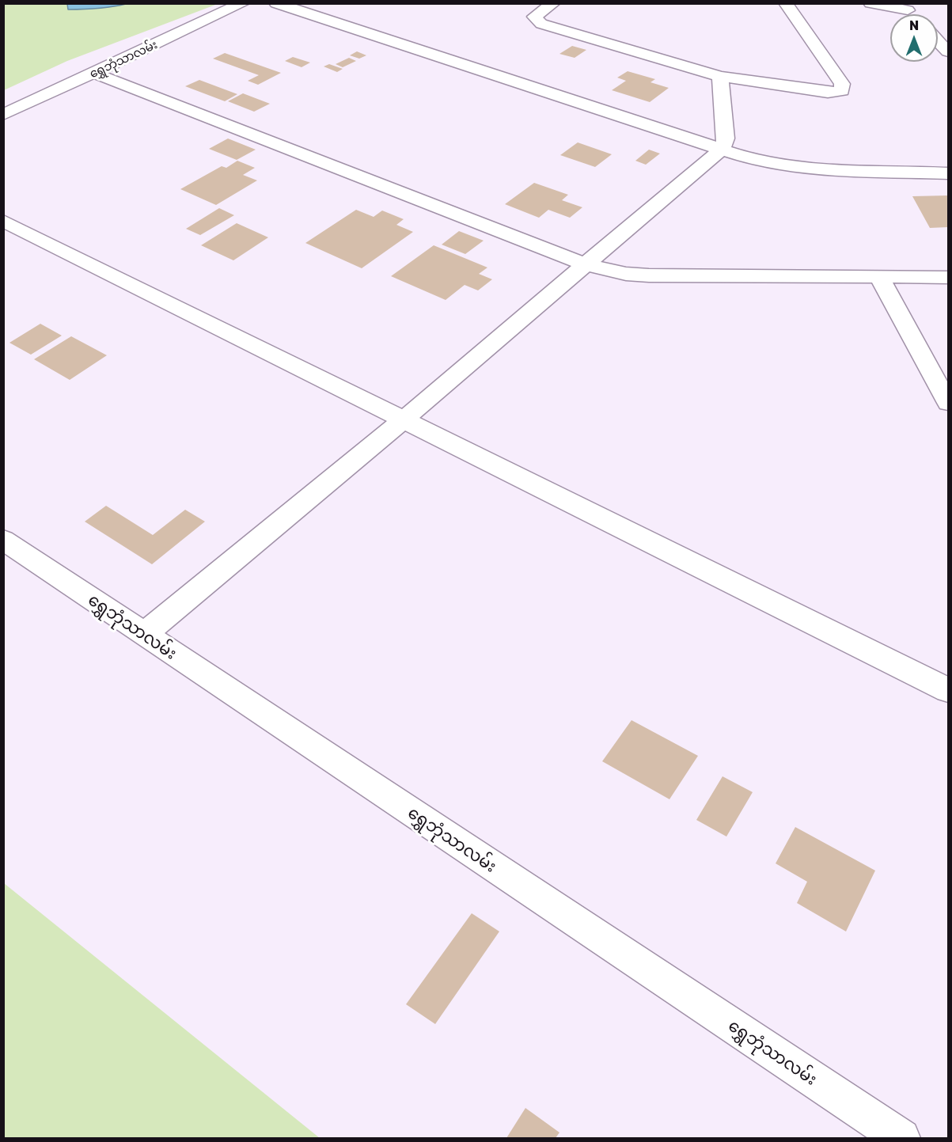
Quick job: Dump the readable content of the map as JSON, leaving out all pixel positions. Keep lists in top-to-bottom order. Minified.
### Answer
{"streets":{"street":["ရွှေဘုံသာလမ်း"]},"north":"top"}
